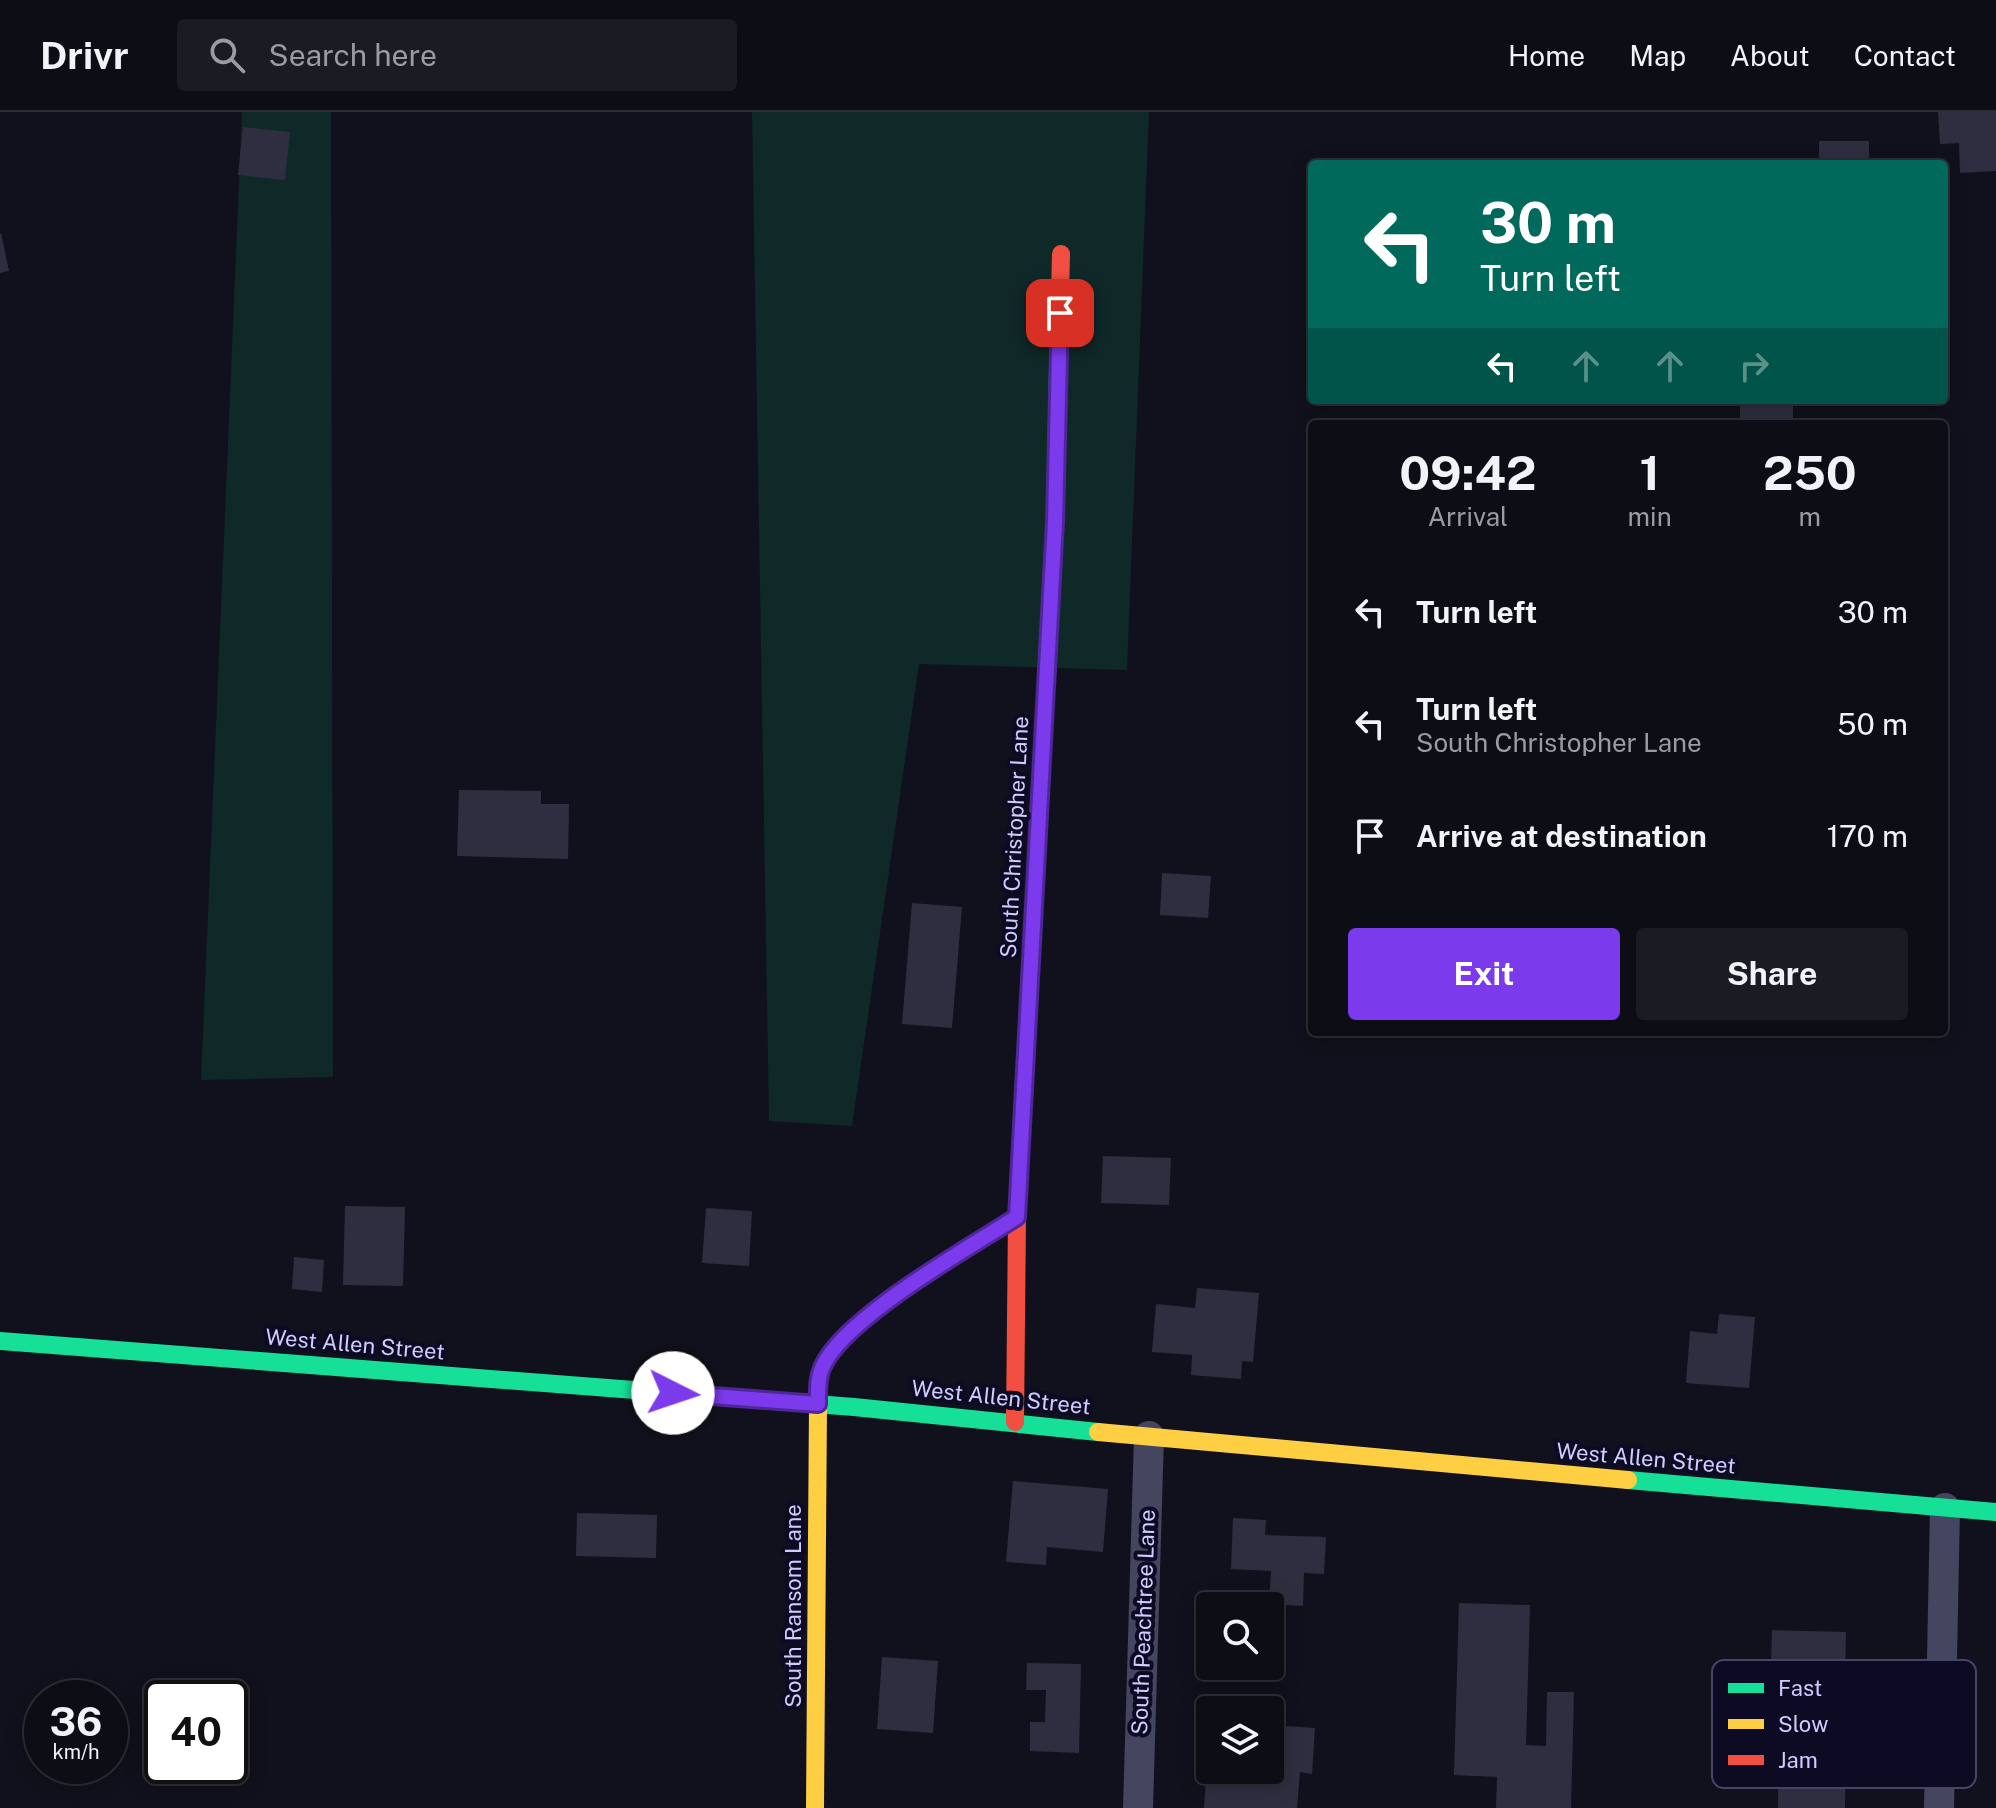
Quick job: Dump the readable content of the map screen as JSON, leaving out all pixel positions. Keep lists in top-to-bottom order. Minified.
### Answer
{"streets":{"street":["South Christopher Lane","West Allen Street","South Ransom Lane","South Peachtree Lane"]},"crossings":[["South Christopher Lane","West Allen Street"],["West Allen Street","South Ransom Lane"],["West Allen Street","South Peachtree Lane"]],"legend":["Fast","Slow","Jam"],"page":{"header":"Drivr","search":"Search here","nav":["Home","Map","About","Contact"],"turn":["30 m","Turn left"],"eta":["09:42","Arrival","1","min","250","m"],"list":[{"name":"Turn left","value":"30 m"},{"name":"Turn left","note":"South Christopher Lane","value":"50 m"},{"name":"Arrive at destination","value":"170 m"}],"buttons":["Exit","Share"],"speed":"36 km/h","limit":"40"}}
